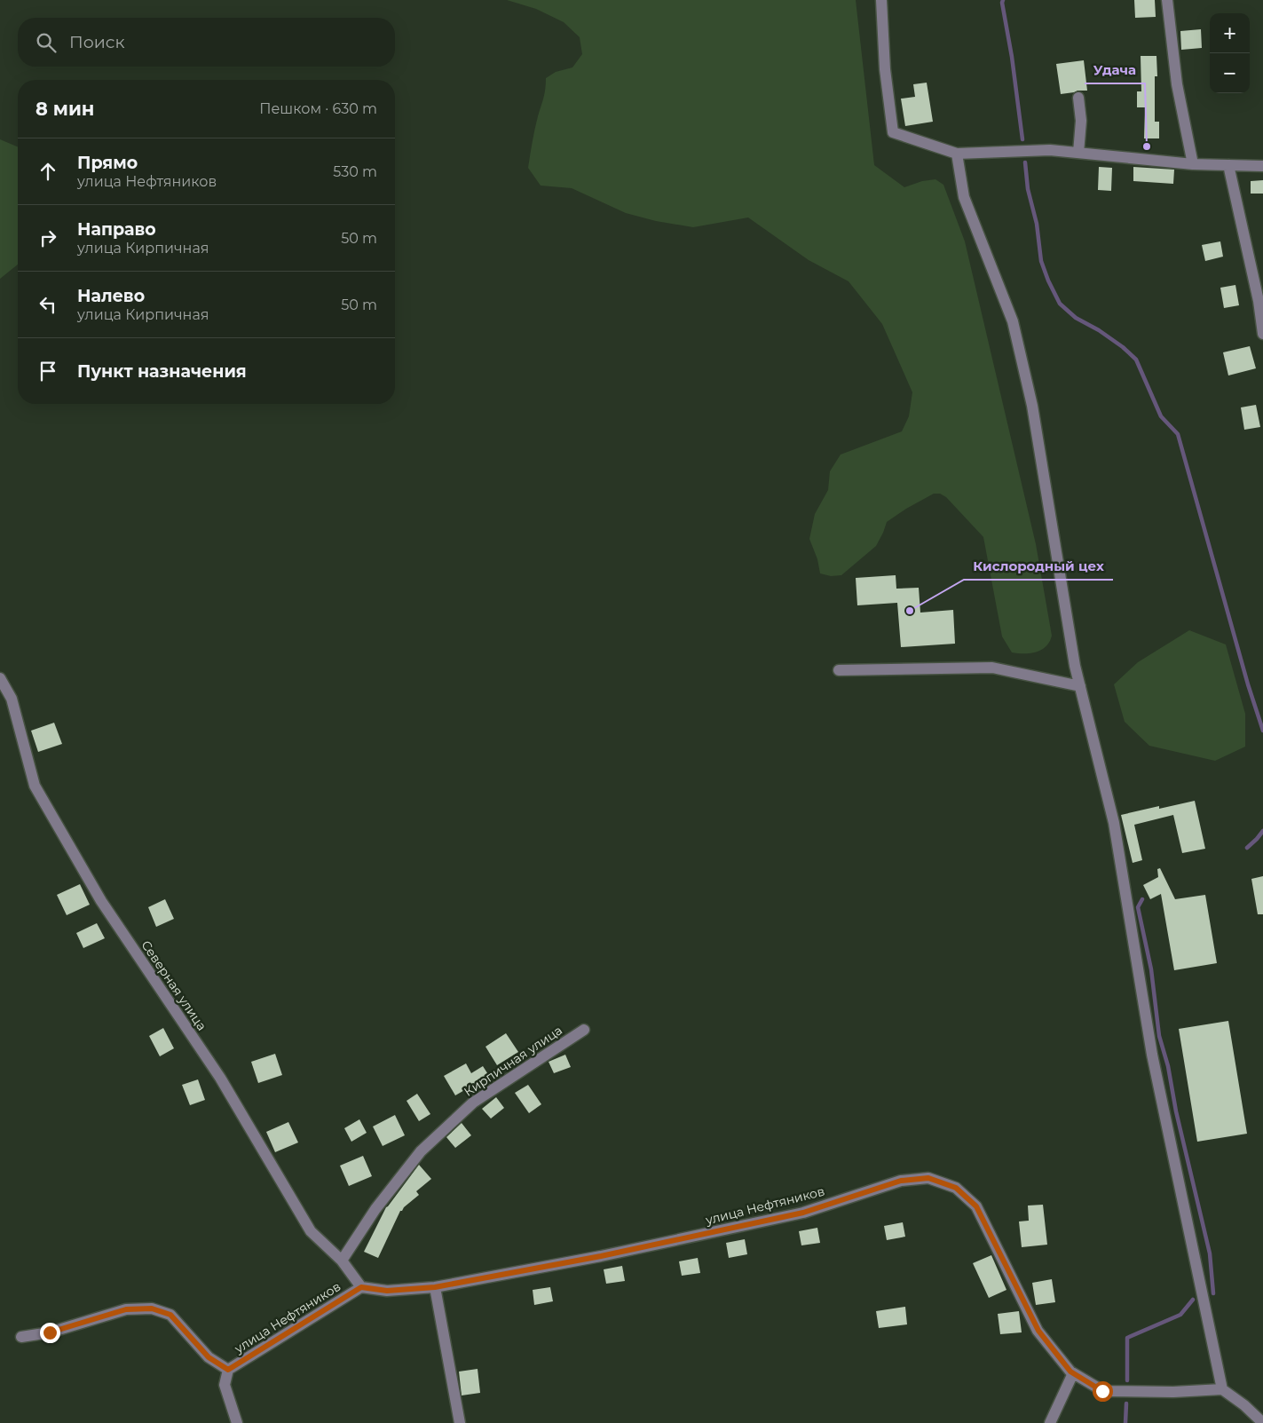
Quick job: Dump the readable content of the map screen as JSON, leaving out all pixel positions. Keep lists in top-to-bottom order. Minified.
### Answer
{"streets":{"street":["Северная улица","Кирпичная улица","улица Нефтяников"]},"crossings":[["Северная улица","Кирпичная улица"],["Северная улица","улица Нефтяников"]],"places":["Удача","Кислородный цех"],"page":{"map_buttons":["+","−"],"search":"Поиск","heading":["8 мин","Пешком · 630 m"],"list":[["Прямо","улица Нефтяников","530 m"],["Направо","улица Кирпичная","50 m"],["Налево","улица Кирпичная","50 m"],"Пункт назначения"]}}
